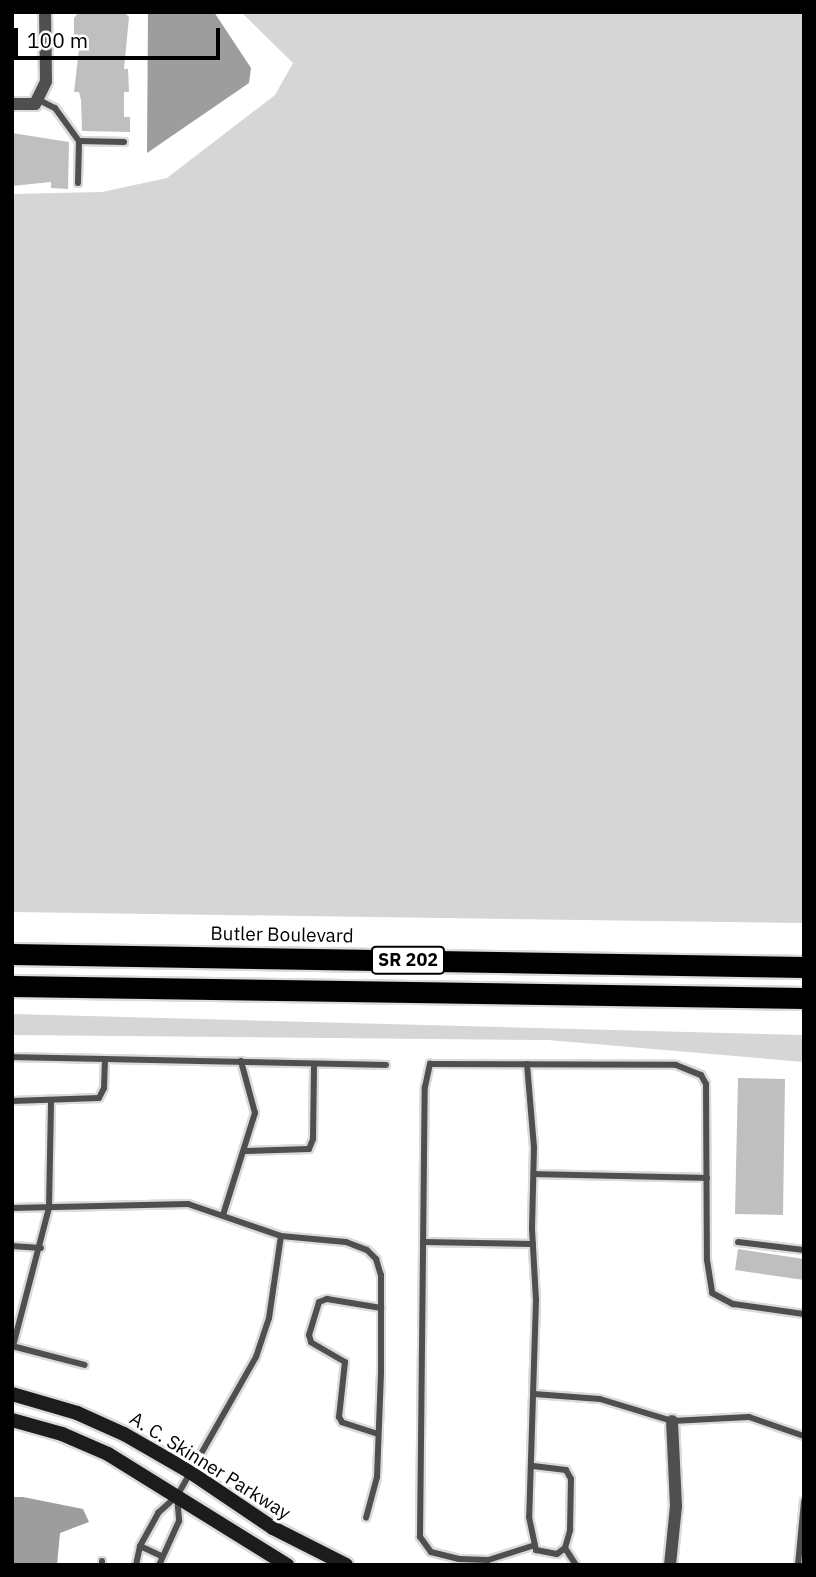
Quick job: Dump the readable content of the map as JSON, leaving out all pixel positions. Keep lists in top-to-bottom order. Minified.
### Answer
{"streets":{"highway":["Butler Boulevard","SR 202"],"main road":["A. C. Skinner Parkway"]},"scale_bar":"100 m"}
